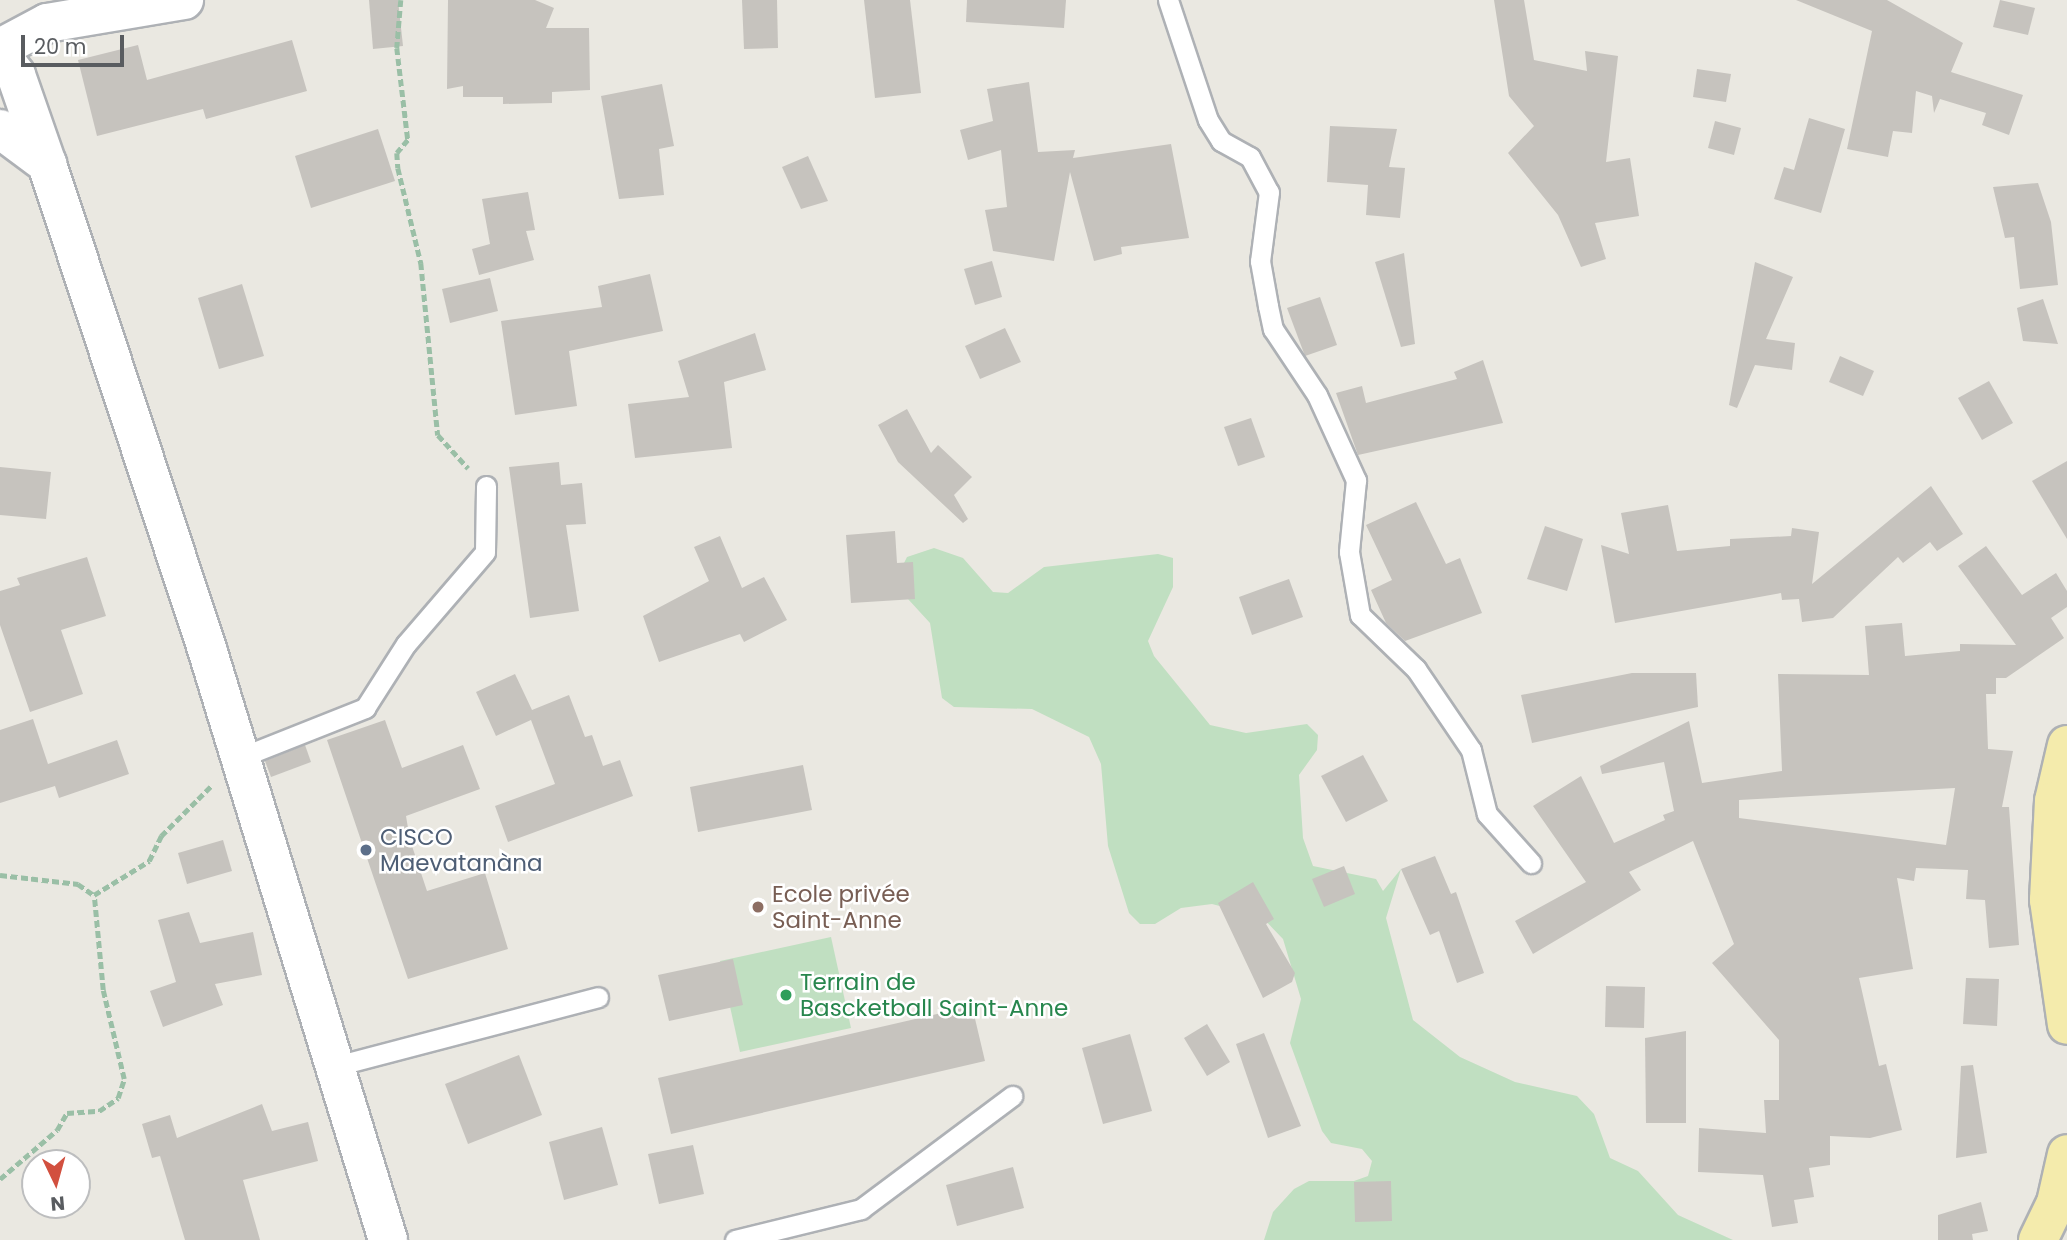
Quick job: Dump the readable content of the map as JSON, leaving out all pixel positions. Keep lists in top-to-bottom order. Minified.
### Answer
{"places":["CISCO Maevatanàna","Ecole privée Saint-Anne","Terrain de Bascketball Saint-Anne"],"scale_bar":"20 m","north":"bottom"}
